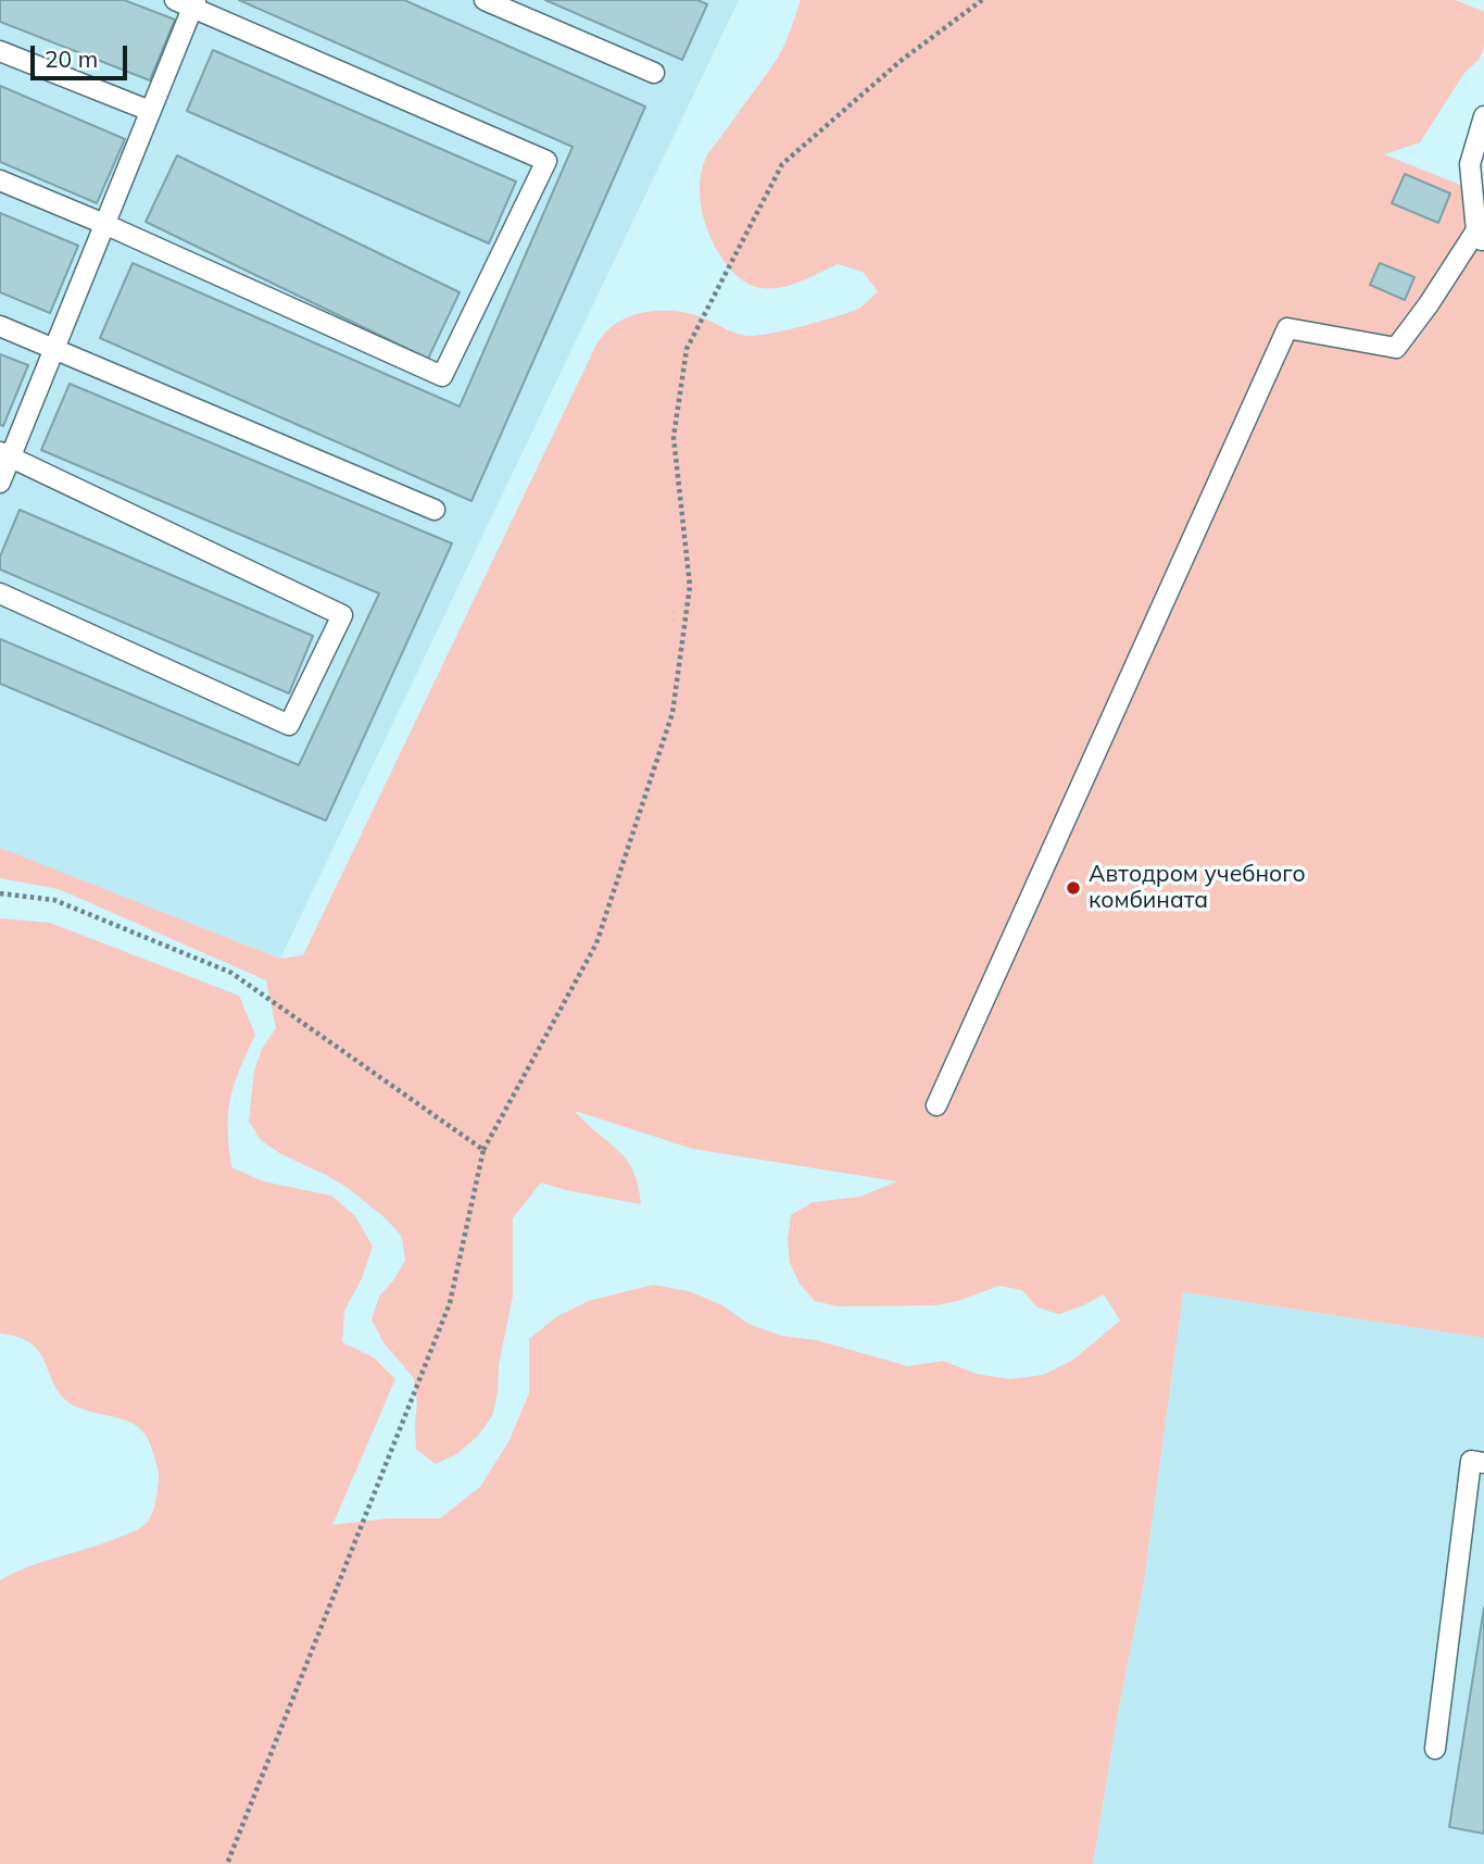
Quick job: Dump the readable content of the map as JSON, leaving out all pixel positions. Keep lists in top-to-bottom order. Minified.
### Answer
{"places":["Автодром учебного комбината"],"scale_bar":"20 m"}
